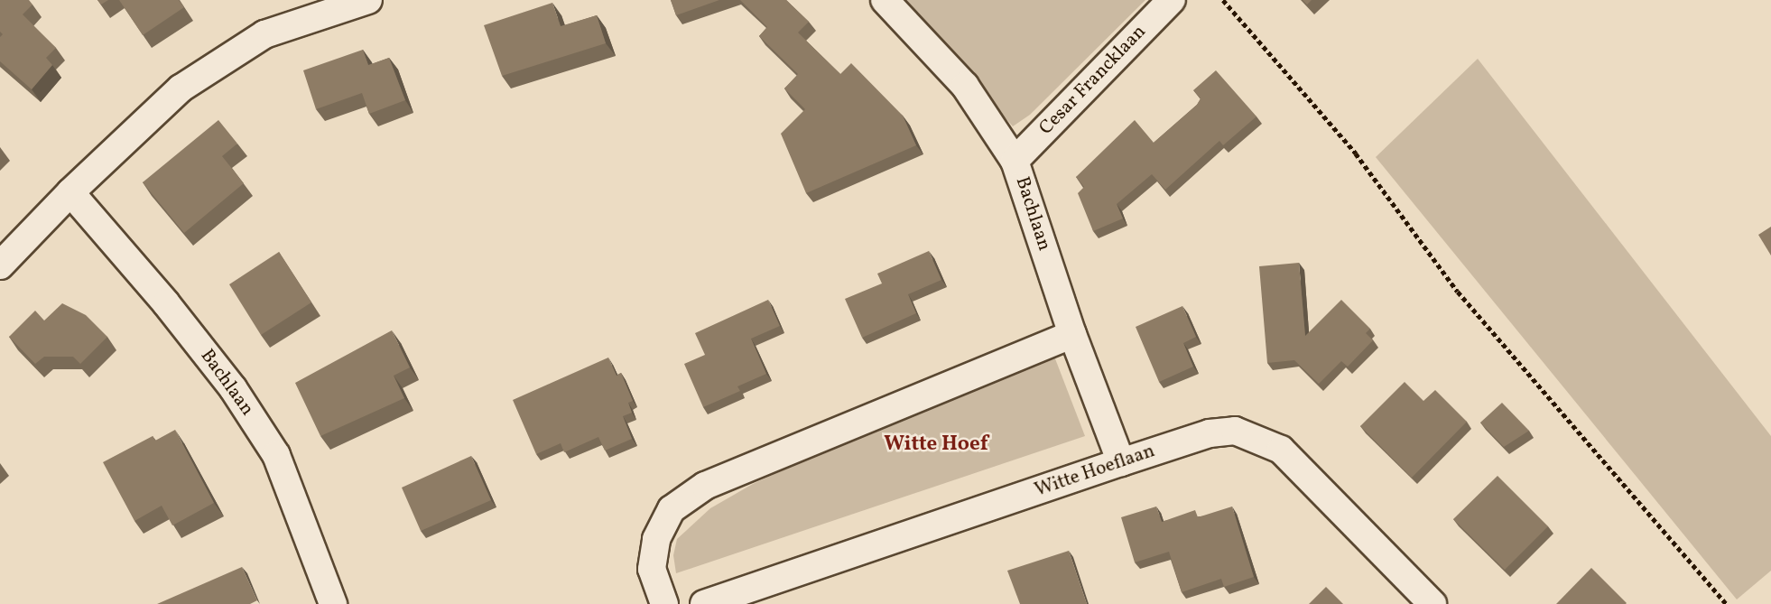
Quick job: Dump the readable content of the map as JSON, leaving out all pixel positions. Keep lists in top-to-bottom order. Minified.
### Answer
{"streets":{"street":["Cesar Francklaan","Bachlaan","Witte Hoeflaan"]},"crossings":[["Cesar Francklaan","Bachlaan"],["Bachlaan","Witte Hoeflaan"]],"districts":["Witte Hoef"]}
